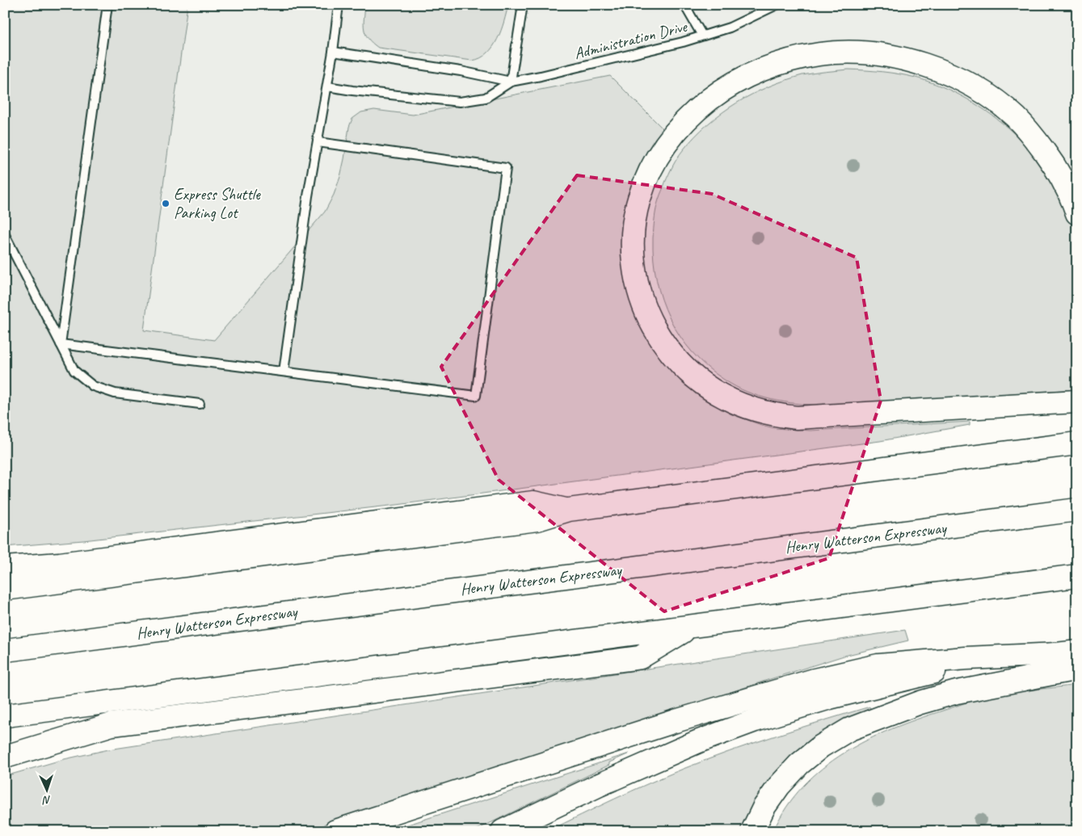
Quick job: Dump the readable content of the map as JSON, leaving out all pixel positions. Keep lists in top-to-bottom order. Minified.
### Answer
{"streets":{"highway":["Henry Watterson Expressway"],"lane":["Administration Drive"]},"places":["Express Shuttle Parking Lot"],"north":"bottom"}
